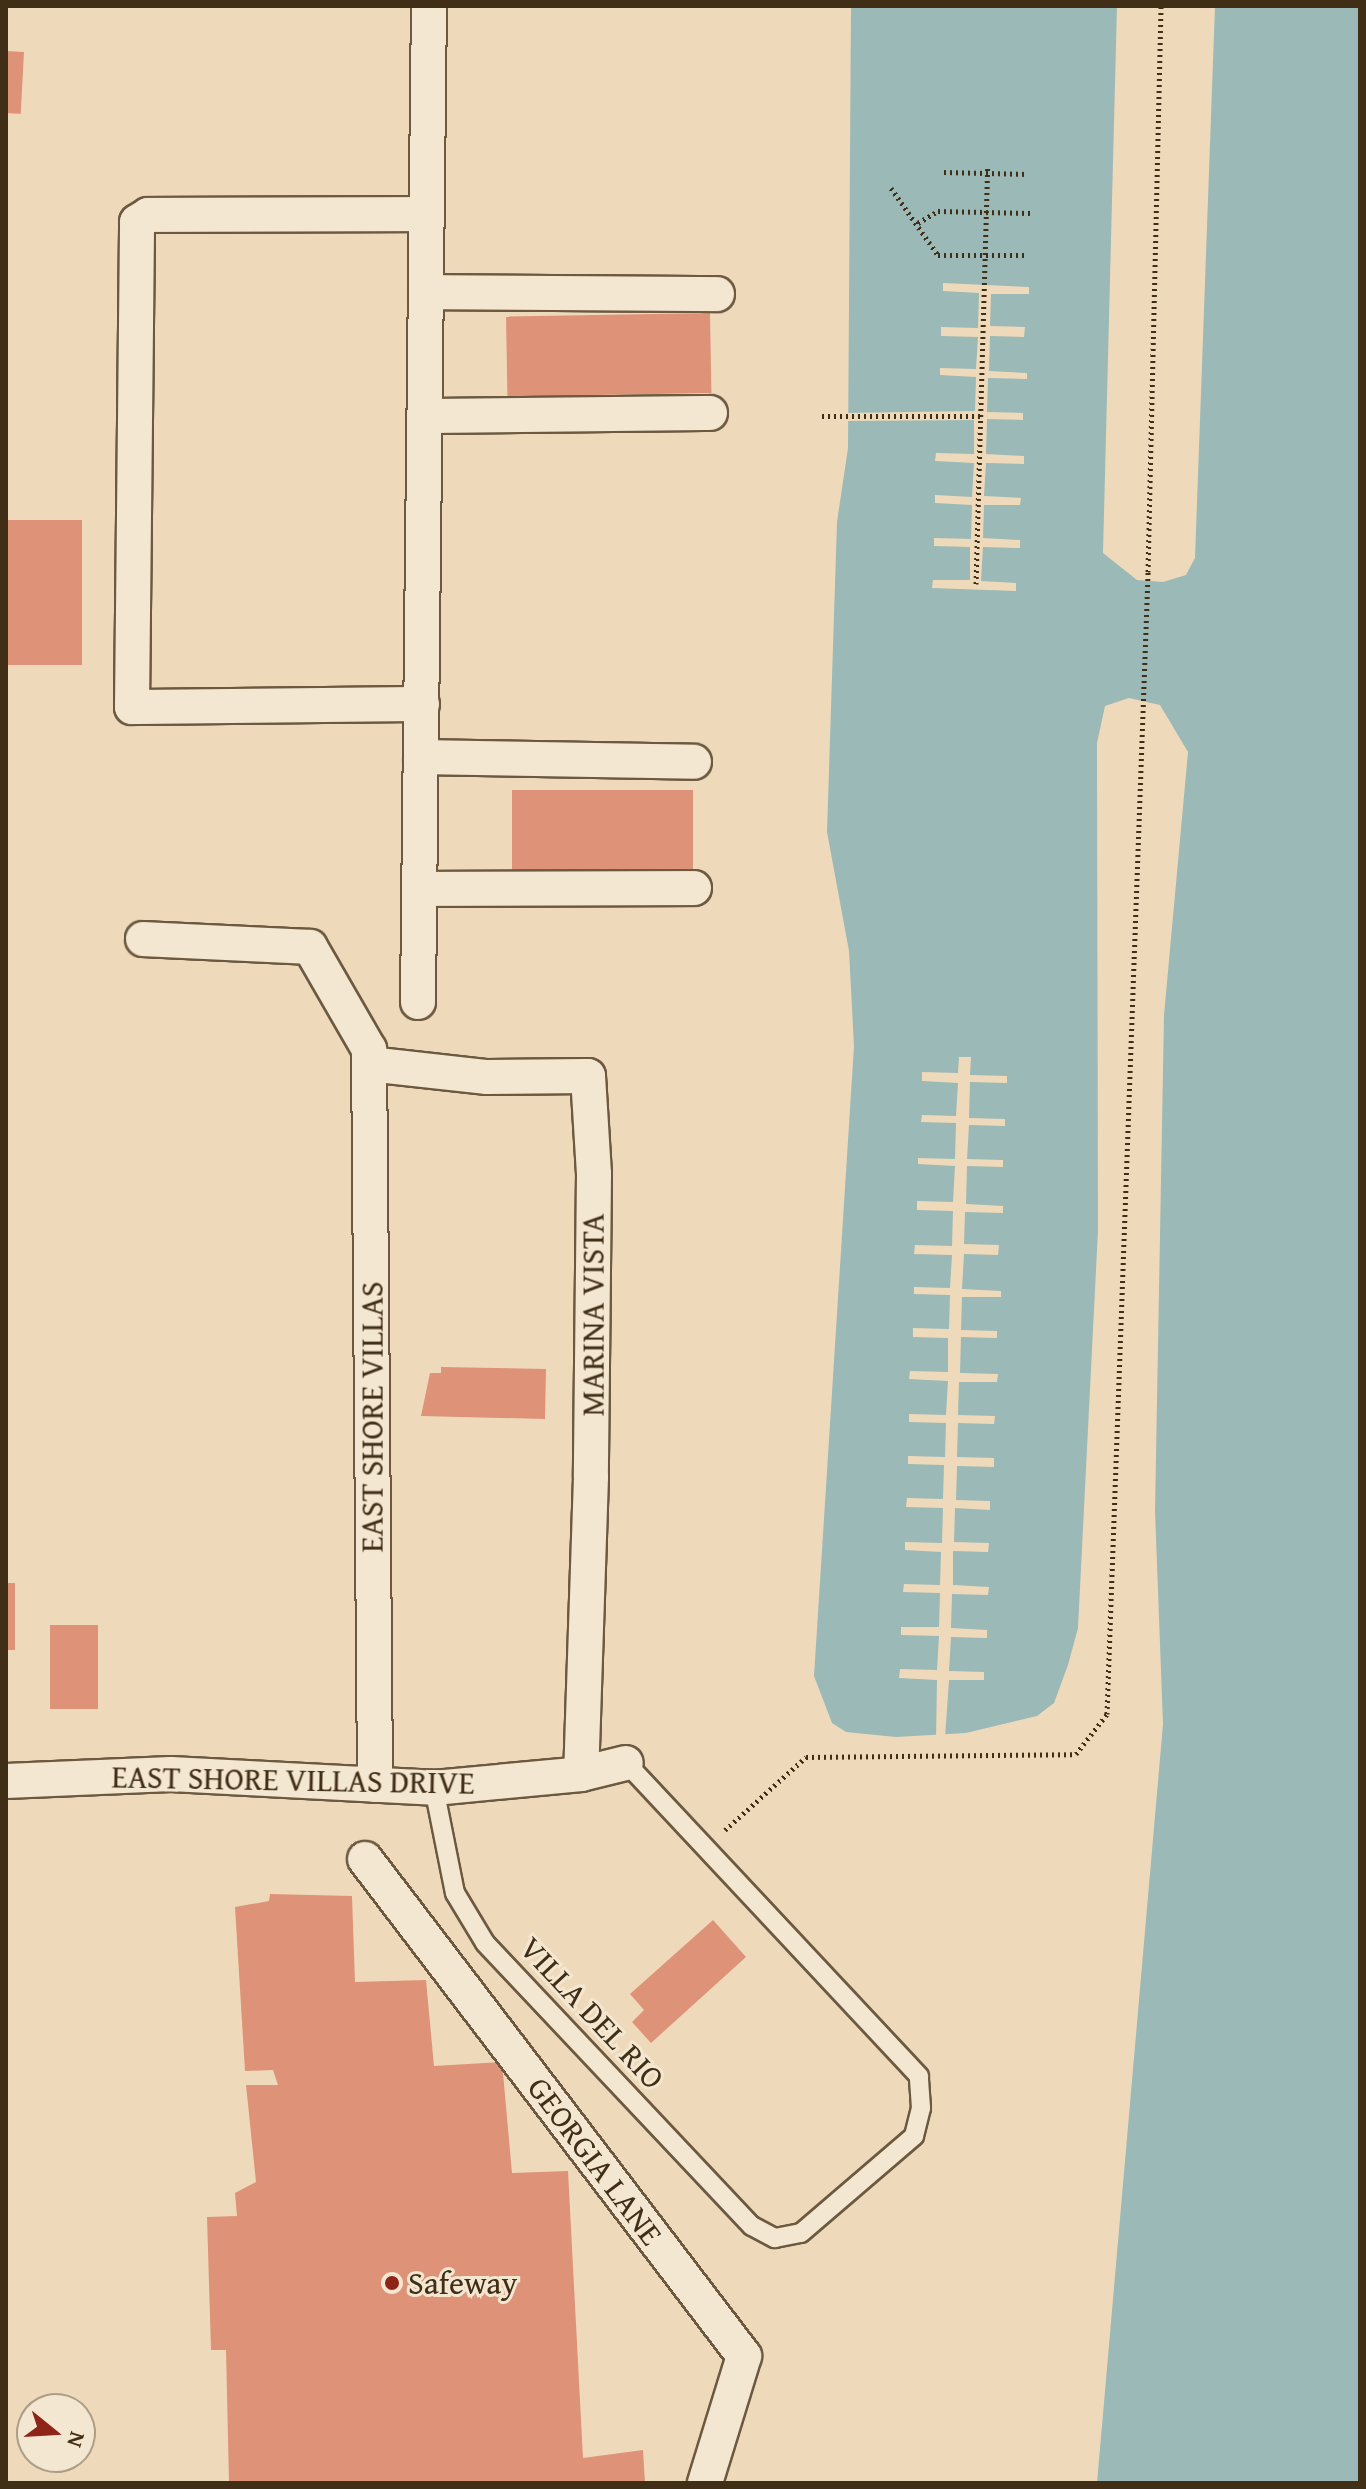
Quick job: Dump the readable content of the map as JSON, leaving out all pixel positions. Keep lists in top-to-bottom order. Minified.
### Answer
{"streets":{"street":["MARINA VISTA","EAST SHORE VILLAS","EAST SHORE VILLAS DRIVE","GEORGIA LANE"],"lane":["VILLA DEL RIO"]},"crossings":[["MARINA VISTA","EAST SHORE VILLAS"],["MARINA VISTA","EAST SHORE VILLAS DRIVE"],["EAST SHORE VILLAS","EAST SHORE VILLAS DRIVE"],["EAST SHORE VILLAS DRIVE","VILLA DEL RIO"]],"places":["Safeway"],"north":"right"}
